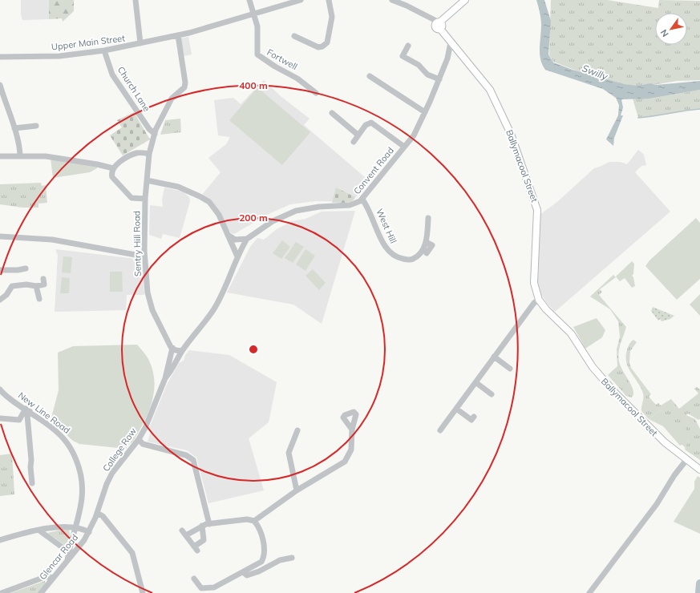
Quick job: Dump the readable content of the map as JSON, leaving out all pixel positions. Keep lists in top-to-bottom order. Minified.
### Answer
{"streets":{"main road":["Ballymacool Street"],"street":["Upper Main Street","Fortwell","Church Lane","Convent Road","West Hill","Sentry Hill Road","New Line Road","College Row","Glencar Road"]},"crossings":[["Upper Main Street","Fortwell"],["Upper Main Street","Church Lane"],["Upper Main Street","Sentry Hill Road"],["Church Lane","Sentry Hill Road"],["Ballymacool Street","Convent Road"],["Convent Road","West Hill"],["Convent Road","College Row"],["Sentry Hill Road","College Row"],["New Line Road","Glencar Road"],["College Row","Glencar Road"]],"water":["Swilly"],"north":"bottom left","rings":["400 m","200 m"]}
